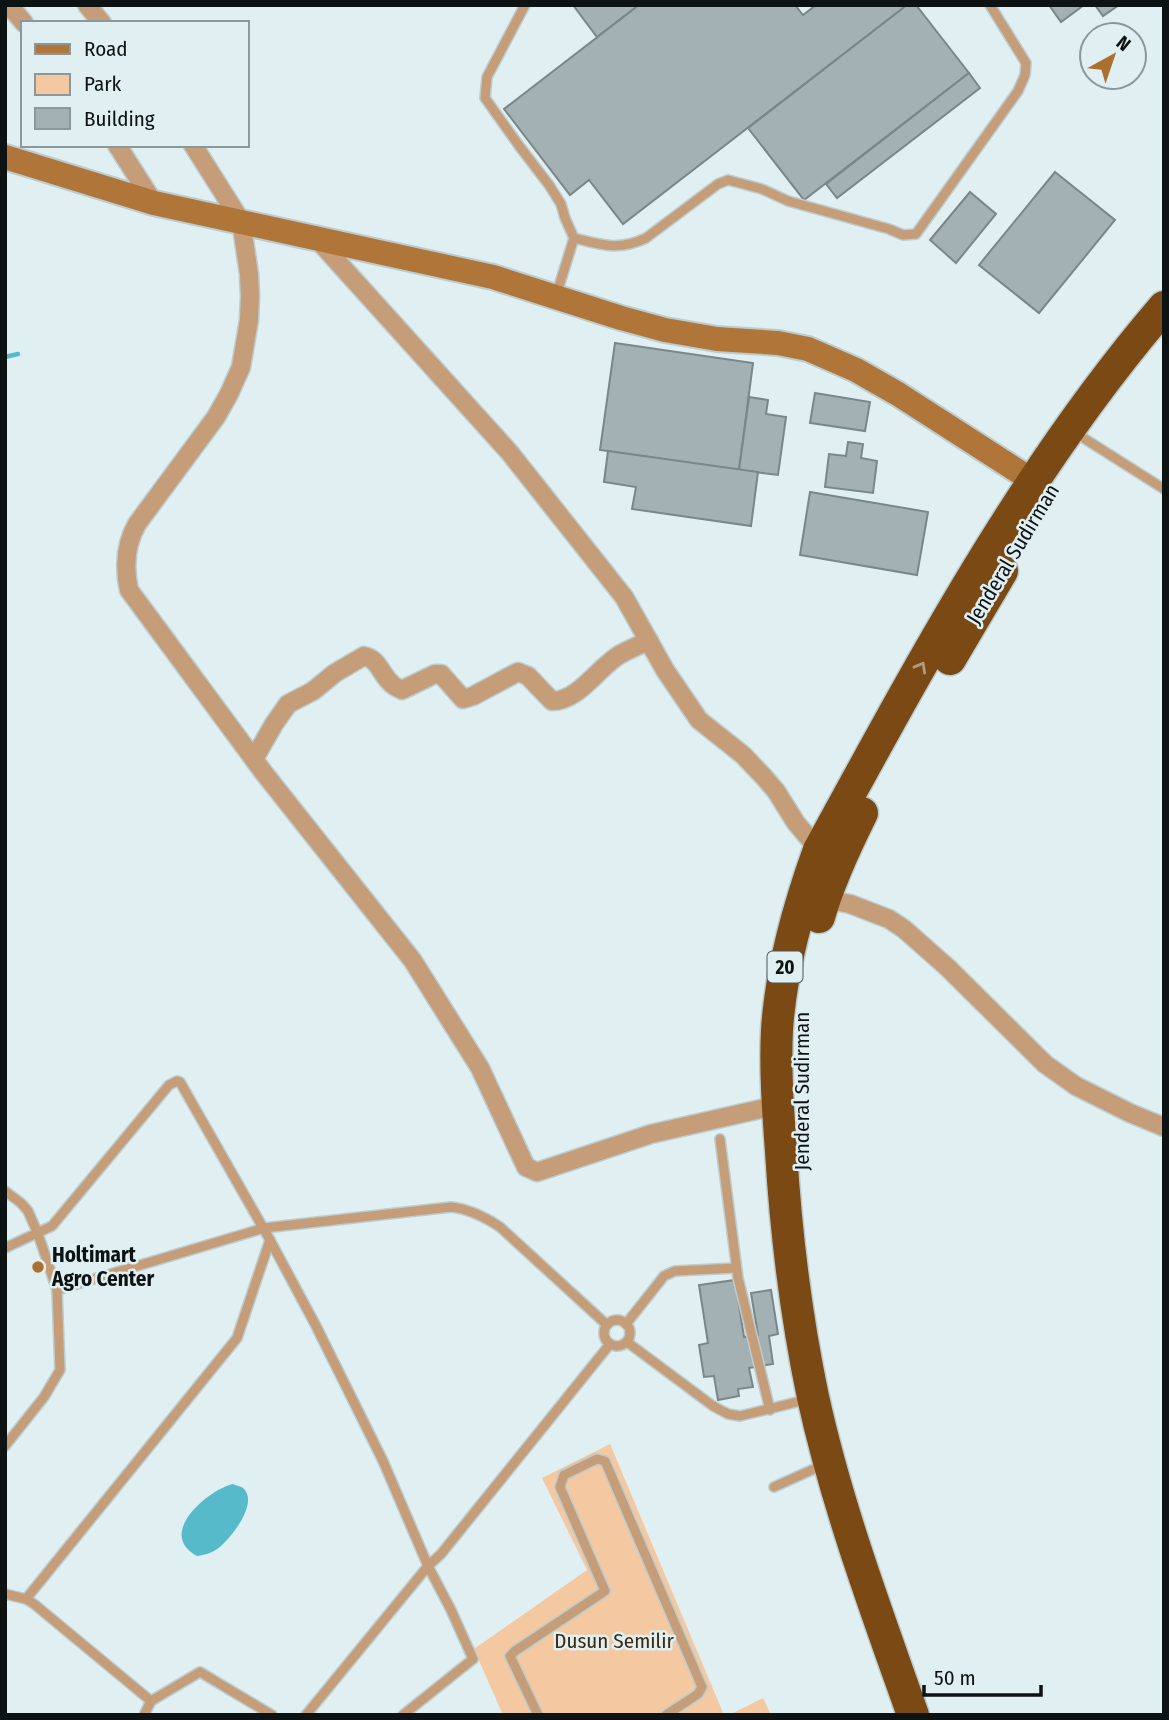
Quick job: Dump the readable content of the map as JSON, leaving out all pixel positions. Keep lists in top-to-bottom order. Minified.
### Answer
{"streets":{"highway":["Jenderal Sudirman","20"]},"crossings":[["Jenderal Sudirman","20"]],"parks":["Dusun Semilir"],"places":["Holtimart Agro Center"],"legend":["Road","Park","Building"],"scale_bar":"50 m","north":"top right"}
